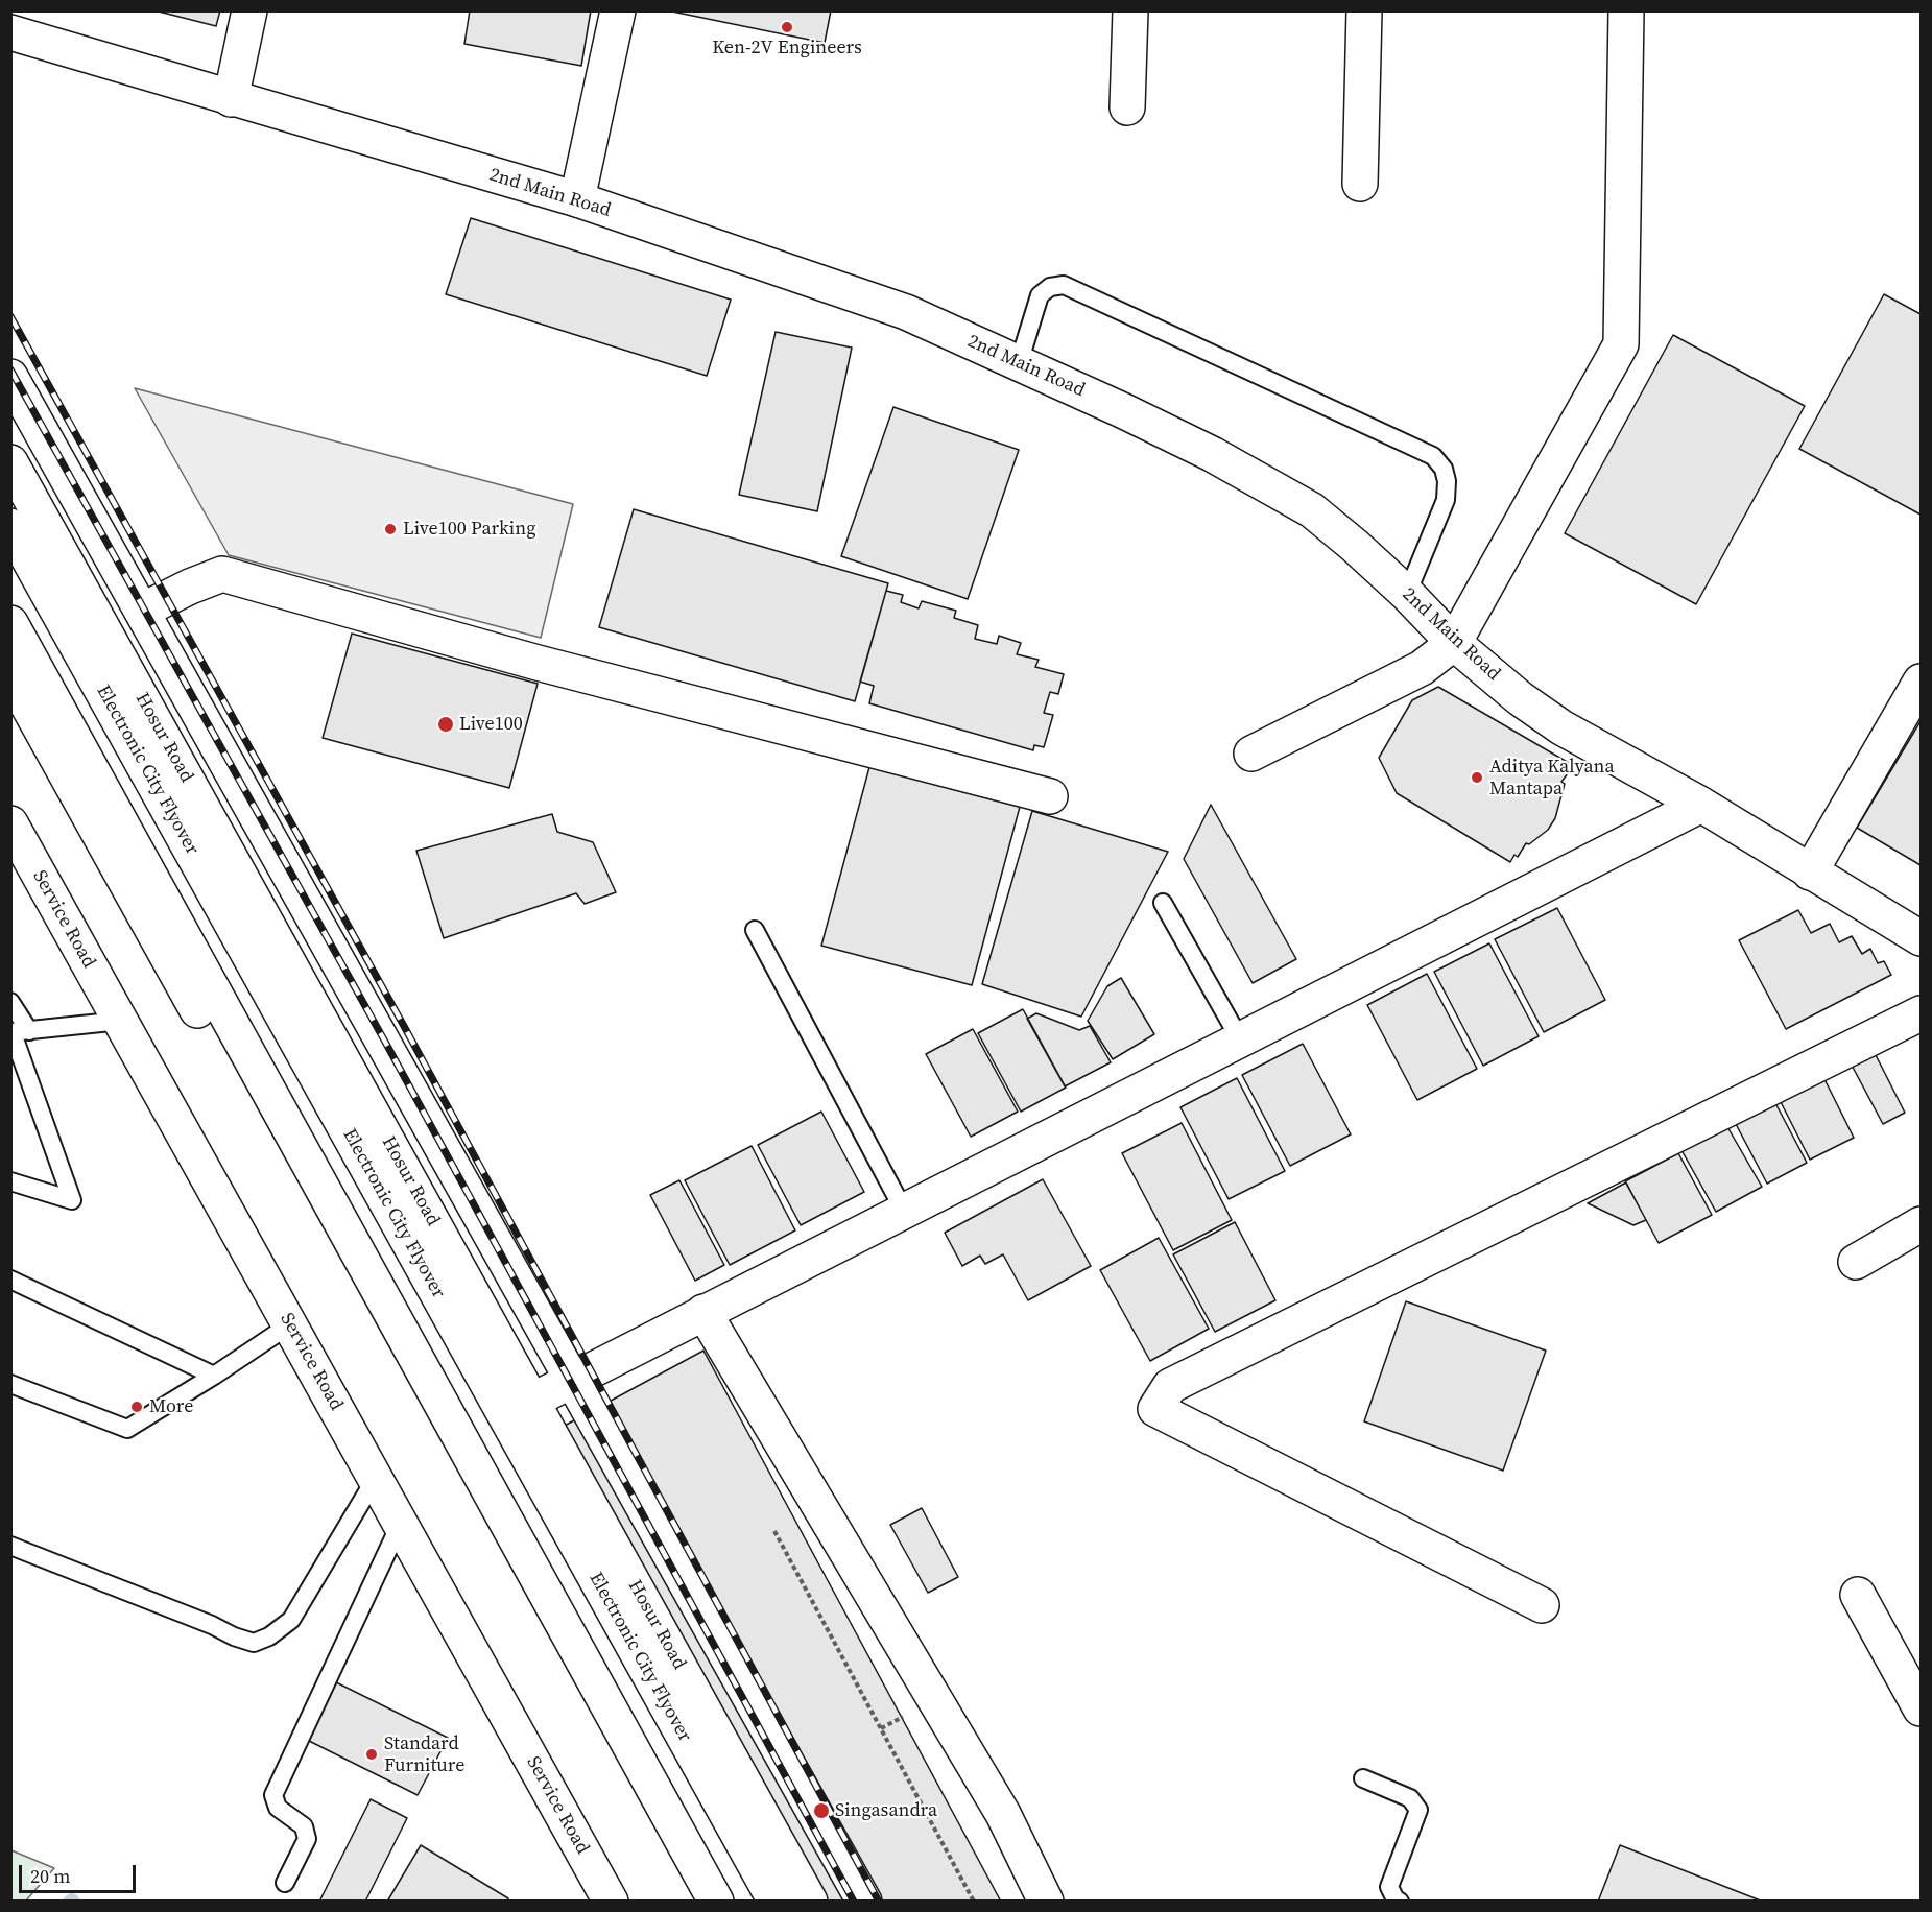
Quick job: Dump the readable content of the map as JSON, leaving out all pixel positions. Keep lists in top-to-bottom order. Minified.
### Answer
{"streets":{"main road":["2nd Main Road","Hosur Road","Electronic City Flyover","Service Road"]},"places":["Ken-2V Engineers","Live100 Parking","Live100","Aditya Kalyana Mantapa","More","Standard Furniture","Singasandra"],"scale_bar":"20 m"}
